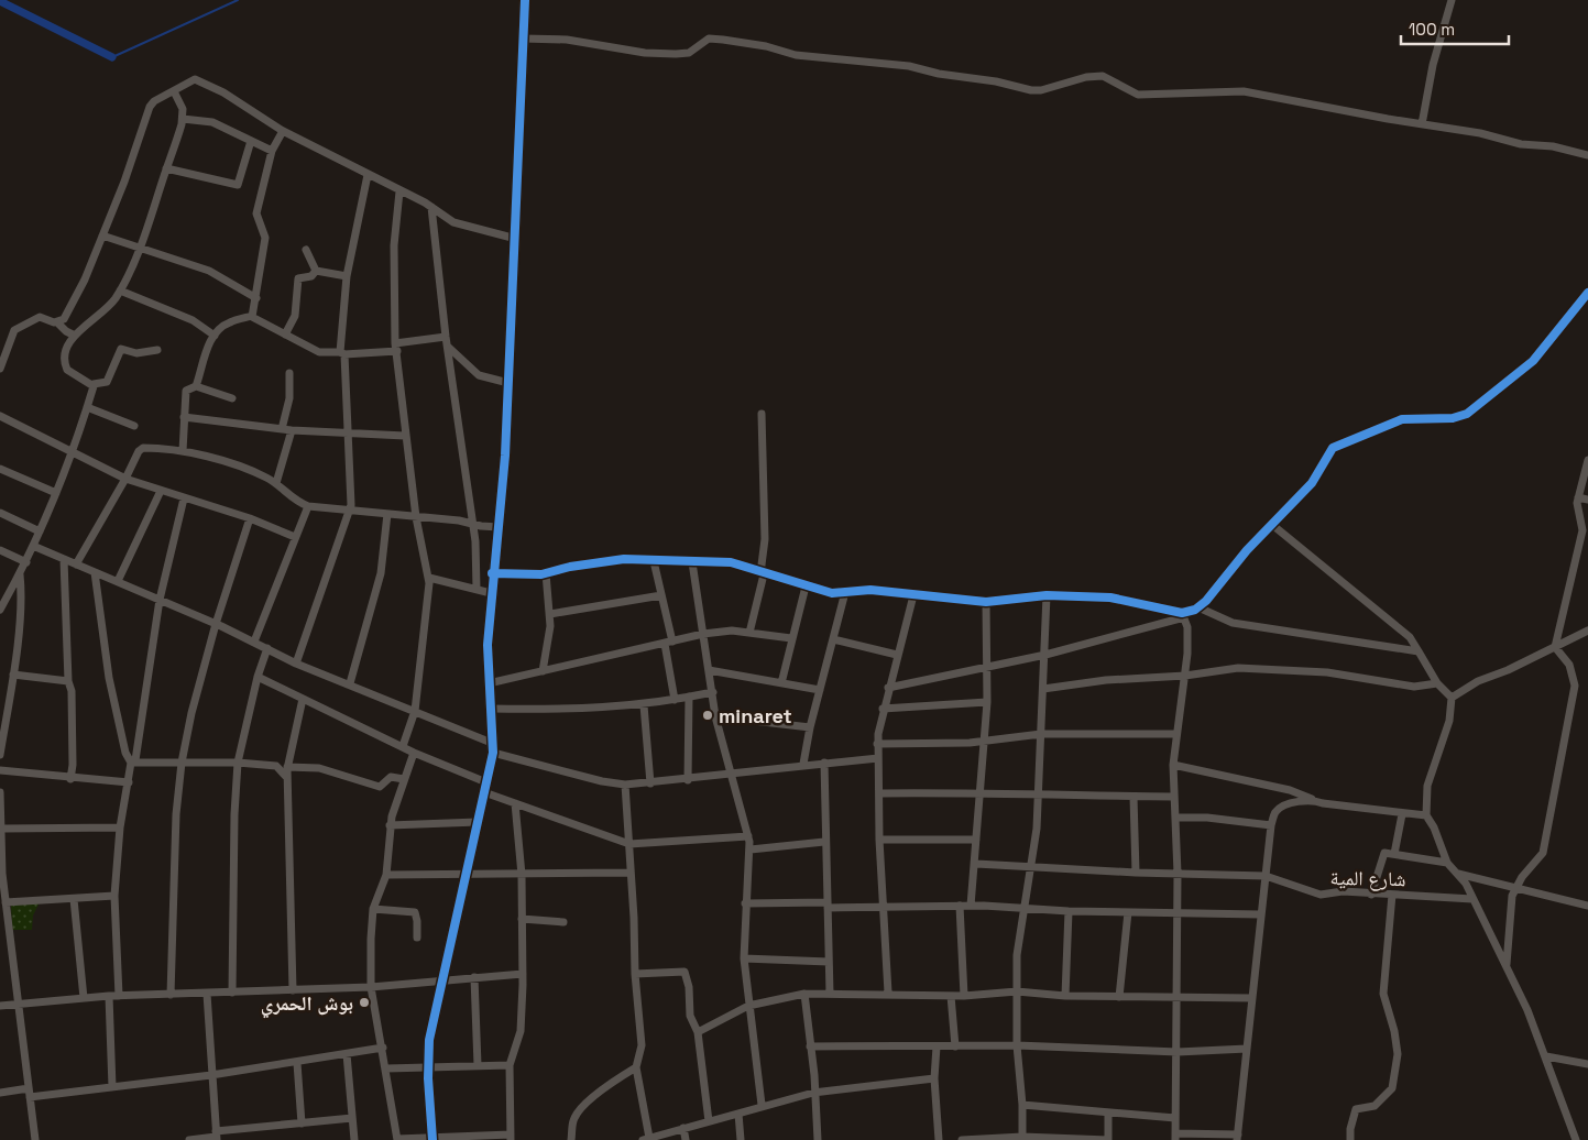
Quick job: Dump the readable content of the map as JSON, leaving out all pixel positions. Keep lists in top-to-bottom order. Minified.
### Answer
{"streets":{"street":["شارع المية"]},"places":["minaret","بوش الحمري"],"scale_bar":"100 m"}
